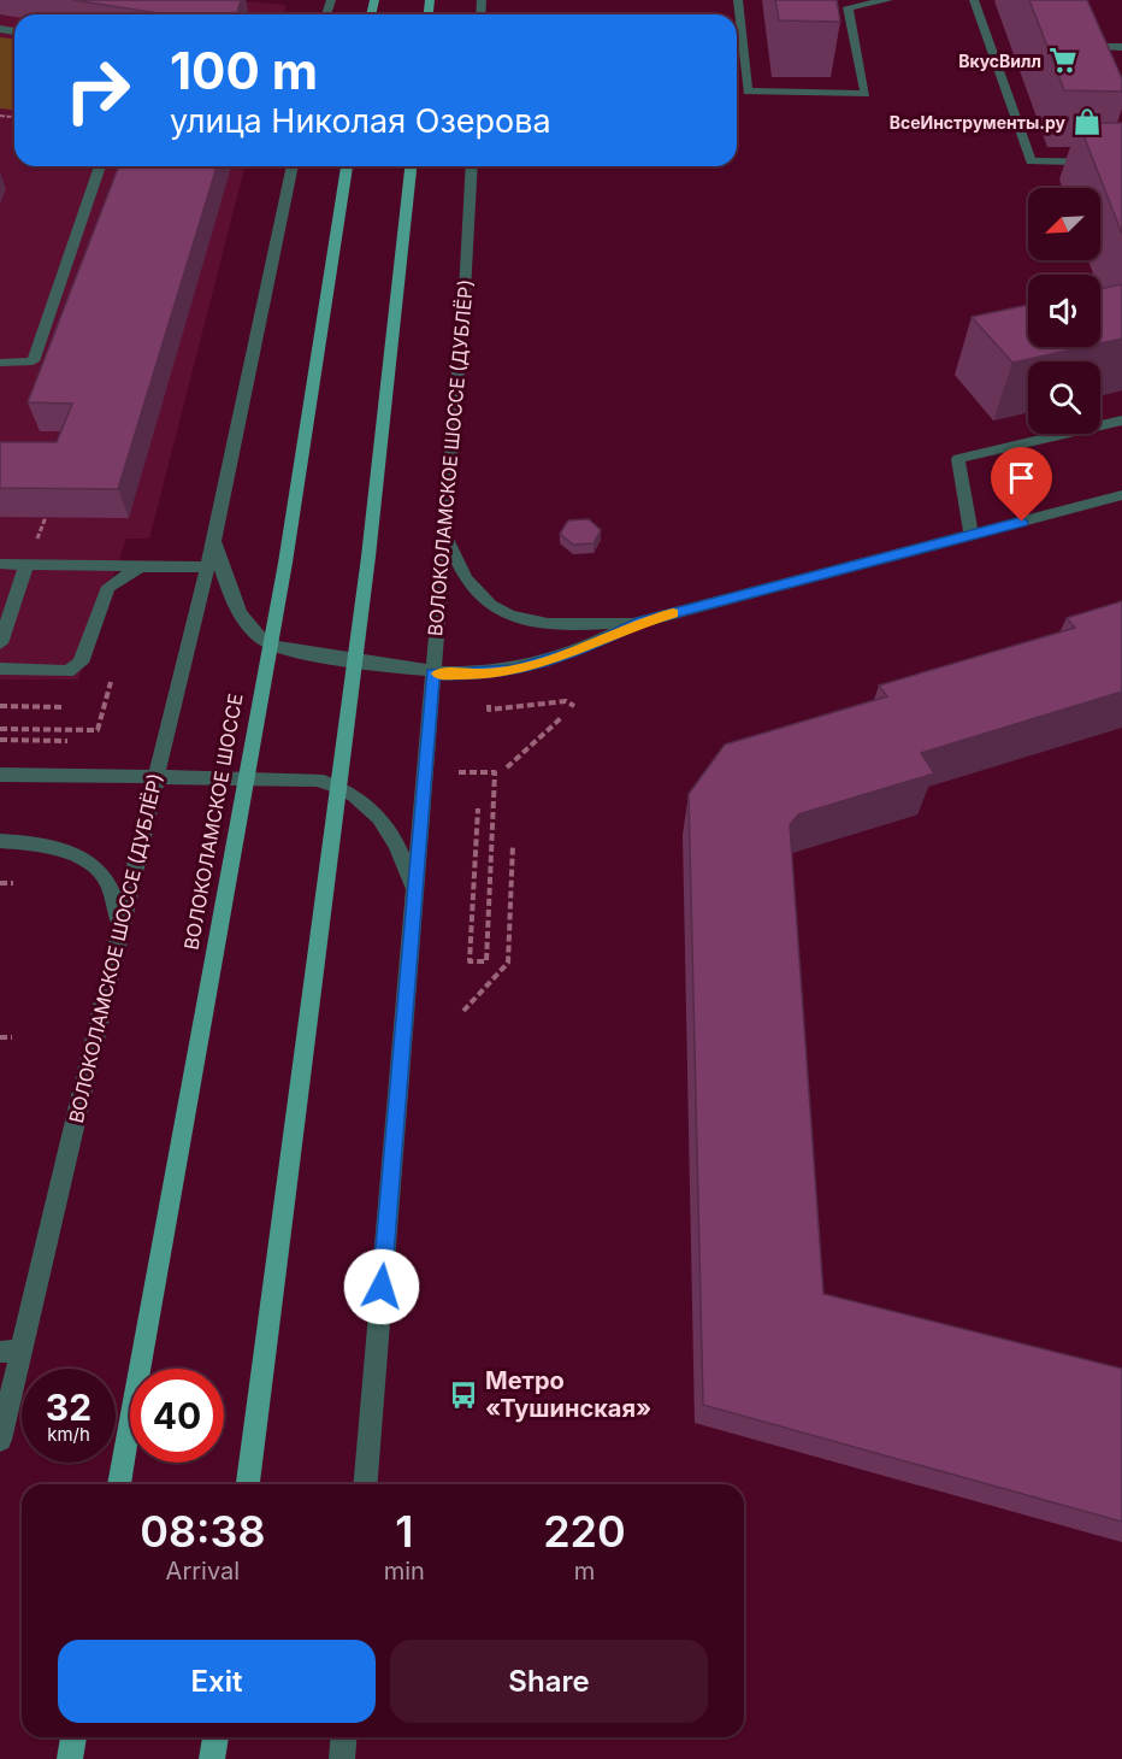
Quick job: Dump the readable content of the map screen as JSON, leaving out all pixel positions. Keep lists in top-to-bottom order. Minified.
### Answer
{"streets":{"main road":["ВОЛОКОЛАМСКОЕ ШОССЕ"],"street":["ВОЛОКОЛАМСКОЕ ШОССЕ (ДУБЛЁР)"]},"places":{"supermarket":["ВкусВилл"],"shop":["ВсеИнструменты.ру"],"bus stop":["Метро «Тушинская»"]},"north":"bottom left","page":{"turn":["100 m","улица Николая Озерова"],"speed":"32 km/h","limit":"40","eta":["08:38","Arrival","1","min","220","m"],"buttons":["Exit","Share"]}}
